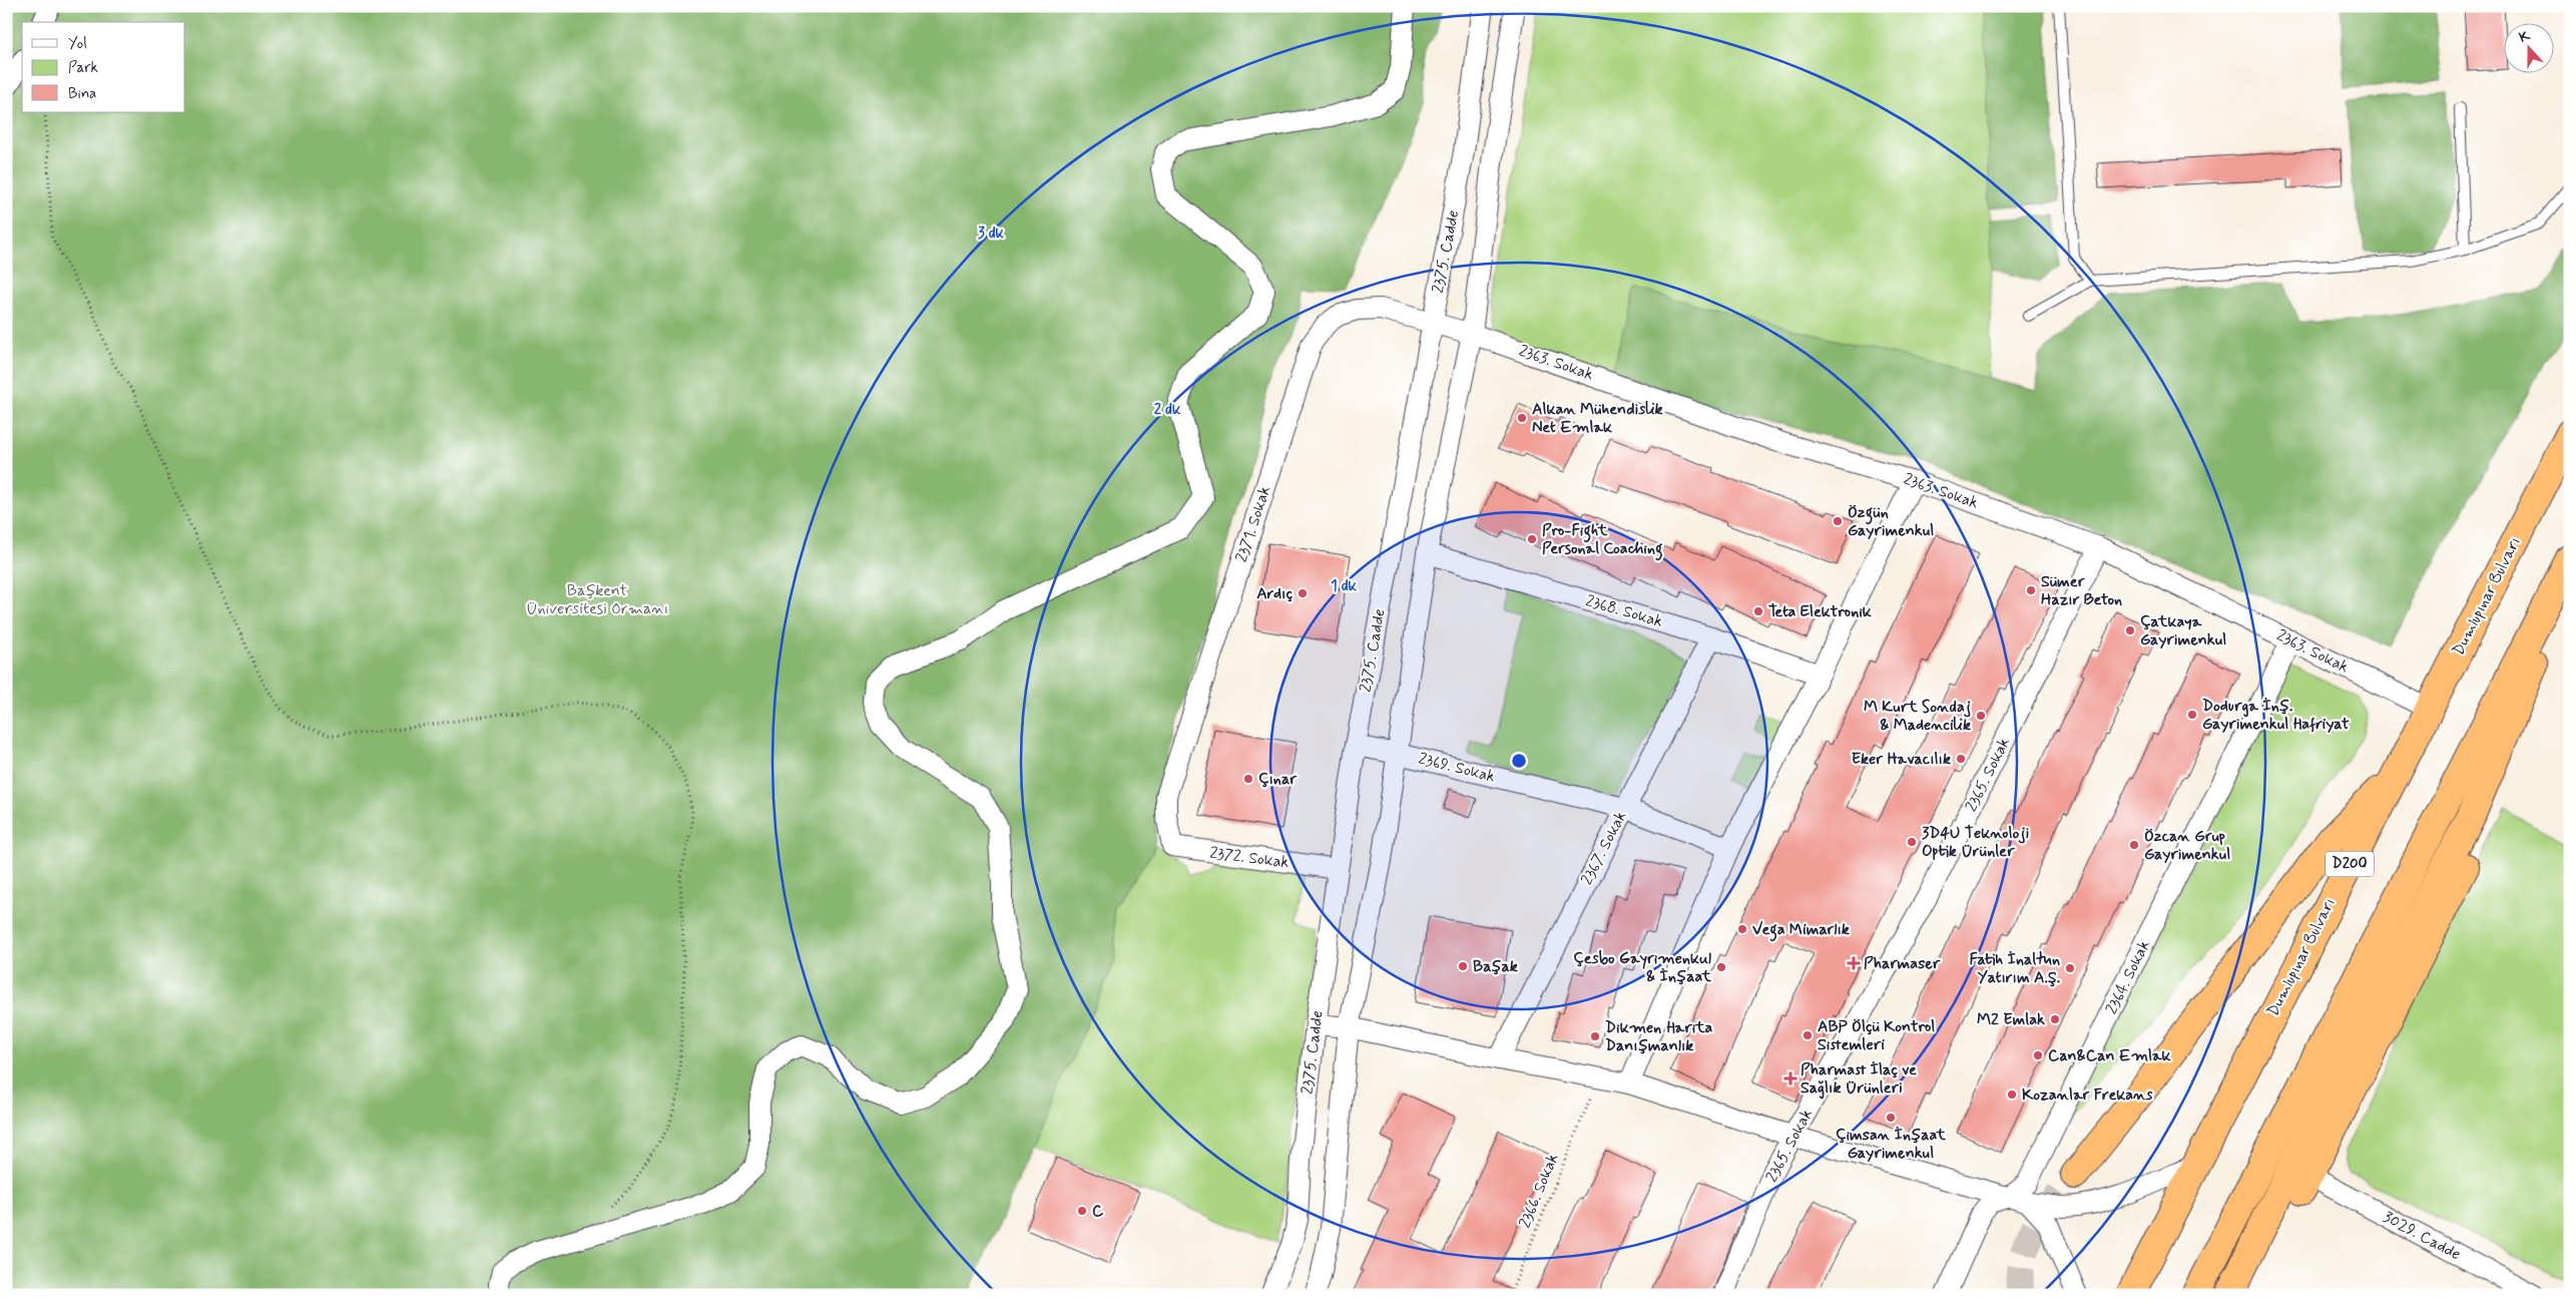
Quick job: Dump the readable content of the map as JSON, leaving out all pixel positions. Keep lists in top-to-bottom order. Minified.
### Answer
{"streets":{"highway":["Dumlupınar Bulvarı","D200"],"street":["2375. Cadde","2363. Sokak","2371. Sokak","2368. Sokak","2369. Sokak","2365. Sokak","2367. Sokak","2372. Sokak","2364. Sokak","3029. Cadde"],"path":["2366. Sokak"]},"crossings":[["2375. Cadde","2363. Sokak"],["2375. Cadde","2371. Sokak"],["2375. Cadde","2368. Sokak"],["2375. Cadde","2369. Sokak"],["2375. Cadde","2372. Sokak"],["2363. Sokak","2371. Sokak"],["2363. Sokak","Dumlupınar Bulvarı"],["2363. Sokak","2365. Sokak"],["2363. Sokak","2364. Sokak"],["2371. Sokak","2372. Sokak"],["2368. Sokak","2367. Sokak"],["2369. Sokak","2367. Sokak"]],"parks":["Başkent Üniversitesi Ormanı"],"places":{"other":["Alkan Mühendislik Net Emlak","Özgün Gayrimenkul","Pro-Fight Personal Coaching","Sümer Hazır Beton","Ardıç","Teta Elektronik","Çatkaya Gayrimenkul","Dodurga İnş. Gayrimenkul Hafriyat","M Kurt Sondaj & Madencilik","Eker Havacılık","Çınar","3D4U Teknoloji Optik Ürünler","Özcan Grup Gayrimenkul","Vega Mimarlık","Başak","Çesbo Gayrimenkul & İnşaat","Fatih İnaltun Yatırım A.Ş.","M2 Emlak","ABP Ölçü Kontrol Sistemleri","Dikmen Harita Danışmanlık","Can&Can Emlak","Kozanlar Frekans","Çimsan İnşaat Gayrimenkul","C"],"health":["Pharmaser","Pharmast İlaç ve Sağlık Ürünleri"]},"legend":["Yol","Park","Bina"],"north":"top","rings":["3 dk","2 dk","1 dk"]}
